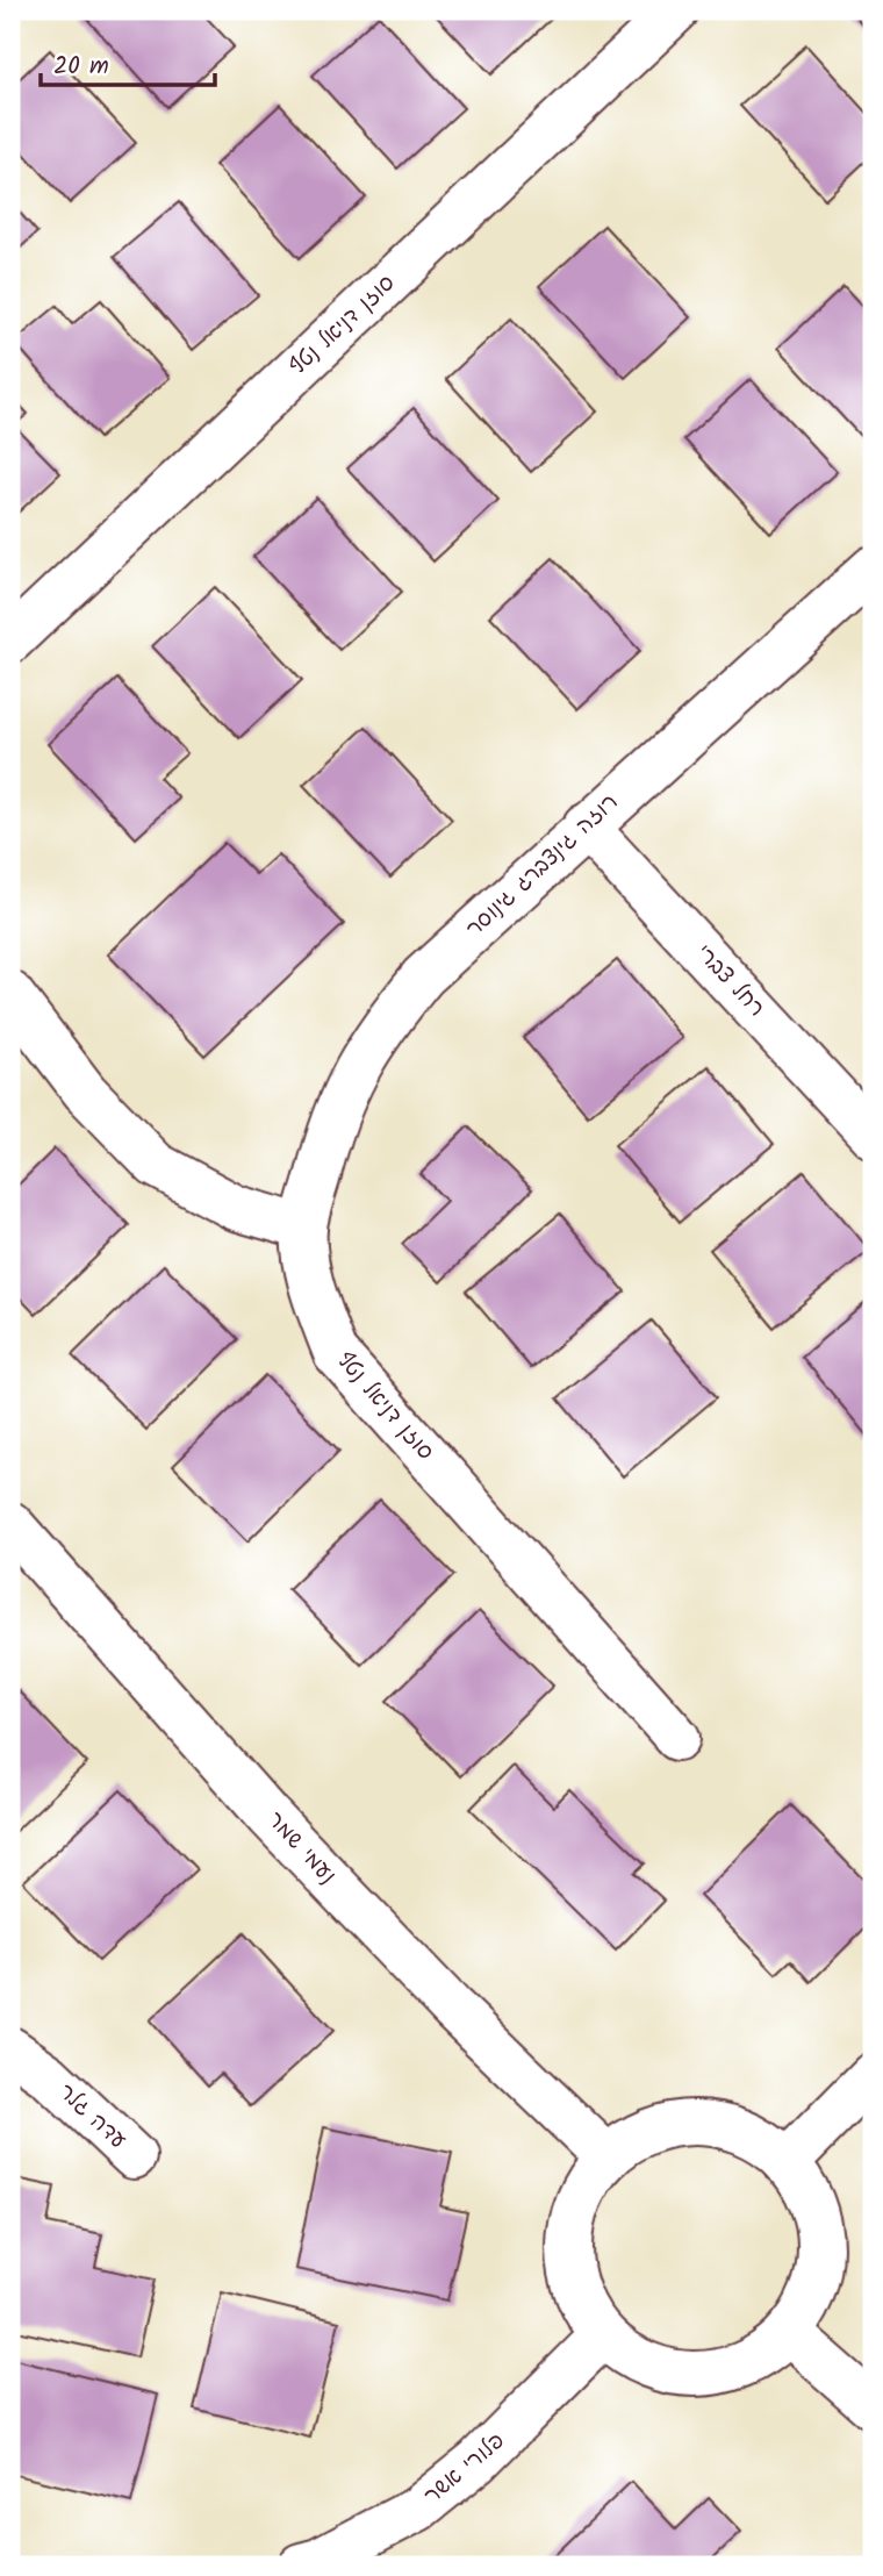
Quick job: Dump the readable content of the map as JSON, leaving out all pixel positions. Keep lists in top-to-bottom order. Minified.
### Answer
{"streets":{"street":["סוזן דניאל נטף","רוזה גינצברג גינוסר","רחל צברי","נעמי שמר","עדה גלר","פלורי אשר"]},"crossings":[["סוזן דניאל נטף","רוזה גינצברג גינוסר"],["רוזה גינצברג גינוסר","רחל צברי"],["נעמי שמר","פלורי אשר"]],"scale_bar":"20 m"}
